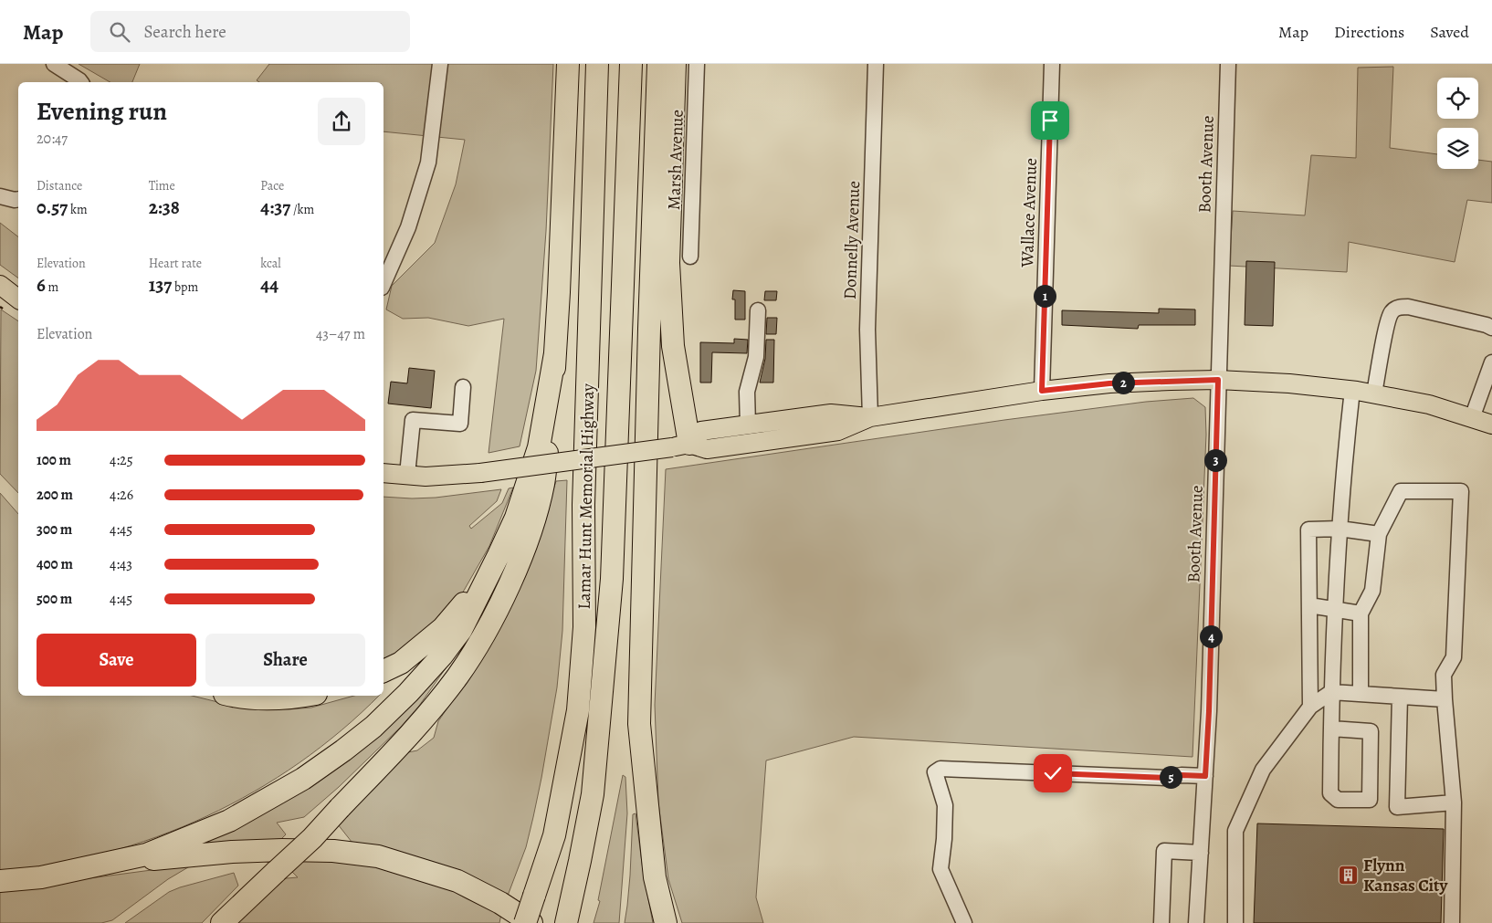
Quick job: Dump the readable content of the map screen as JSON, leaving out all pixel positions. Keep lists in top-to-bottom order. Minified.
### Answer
{"streets":{"highway":["Lamar Hunt Memorial Highway"],"street":["Marsh Avenue","Booth Avenue","Wallace Avenue","Donnelly Avenue"]},"places":{"building":["Flynn Kansas City"]},"page":{"header":"Map","search":"Search here","nav":["Map","Directions","Saved"],"heading":["Evening run","20:47"],"stats":[["Distance","0.57 km"],["Time","2:38"],["Pace","4:37 /km"],["Elevation","6 m"],["Heart rate","137 bpm"],["kcal","44"]],"pins":["1","2","3","4","5"],"chart":["Elevation","43–47 m"],"list":[{"name":"100 m","note":"4:25"},{"name":"200 m","note":"4:26"},{"name":"300 m","note":"4:45"},{"name":"400 m","note":"4:43"},{"name":"500 m","note":"4:45"}],"buttons":["Save","Share"]}}
